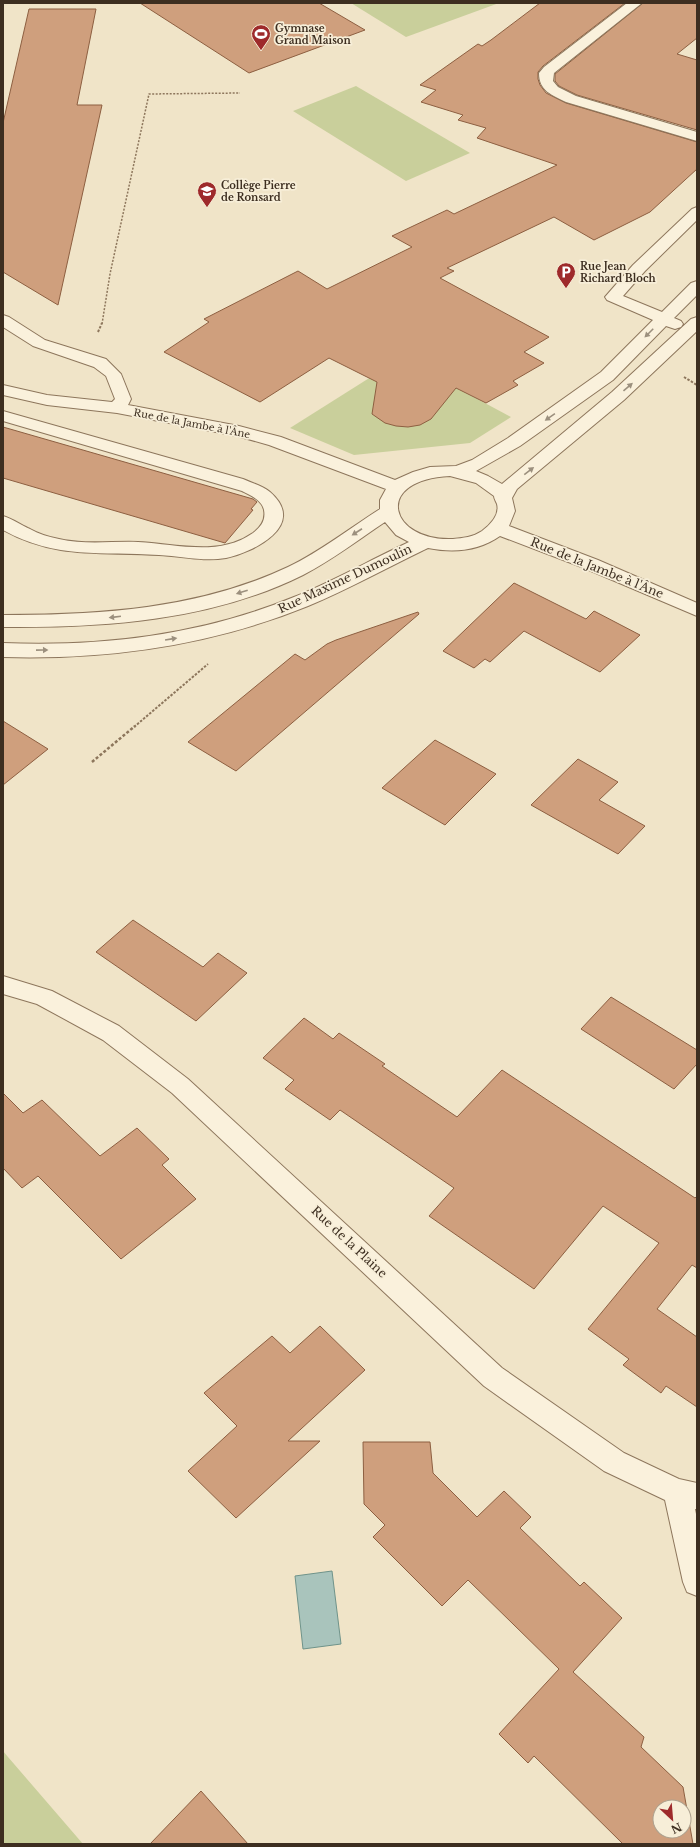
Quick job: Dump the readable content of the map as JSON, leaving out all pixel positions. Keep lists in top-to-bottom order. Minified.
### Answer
{"streets":{"street":["Rue de la Jambe à l'Âne","Rue Maxime Dumoulin","Rue de la Plaine"]},"crossings":[["Rue de la Jambe à l'Âne","Rue Maxime Dumoulin"]],"places":{"sports":["Gymnase Grand Maison"],"school or university":["Collège Pierre de Ronsard"],"parking":["Rue Jean Richard Bloch"]},"north":"bottom right"}
